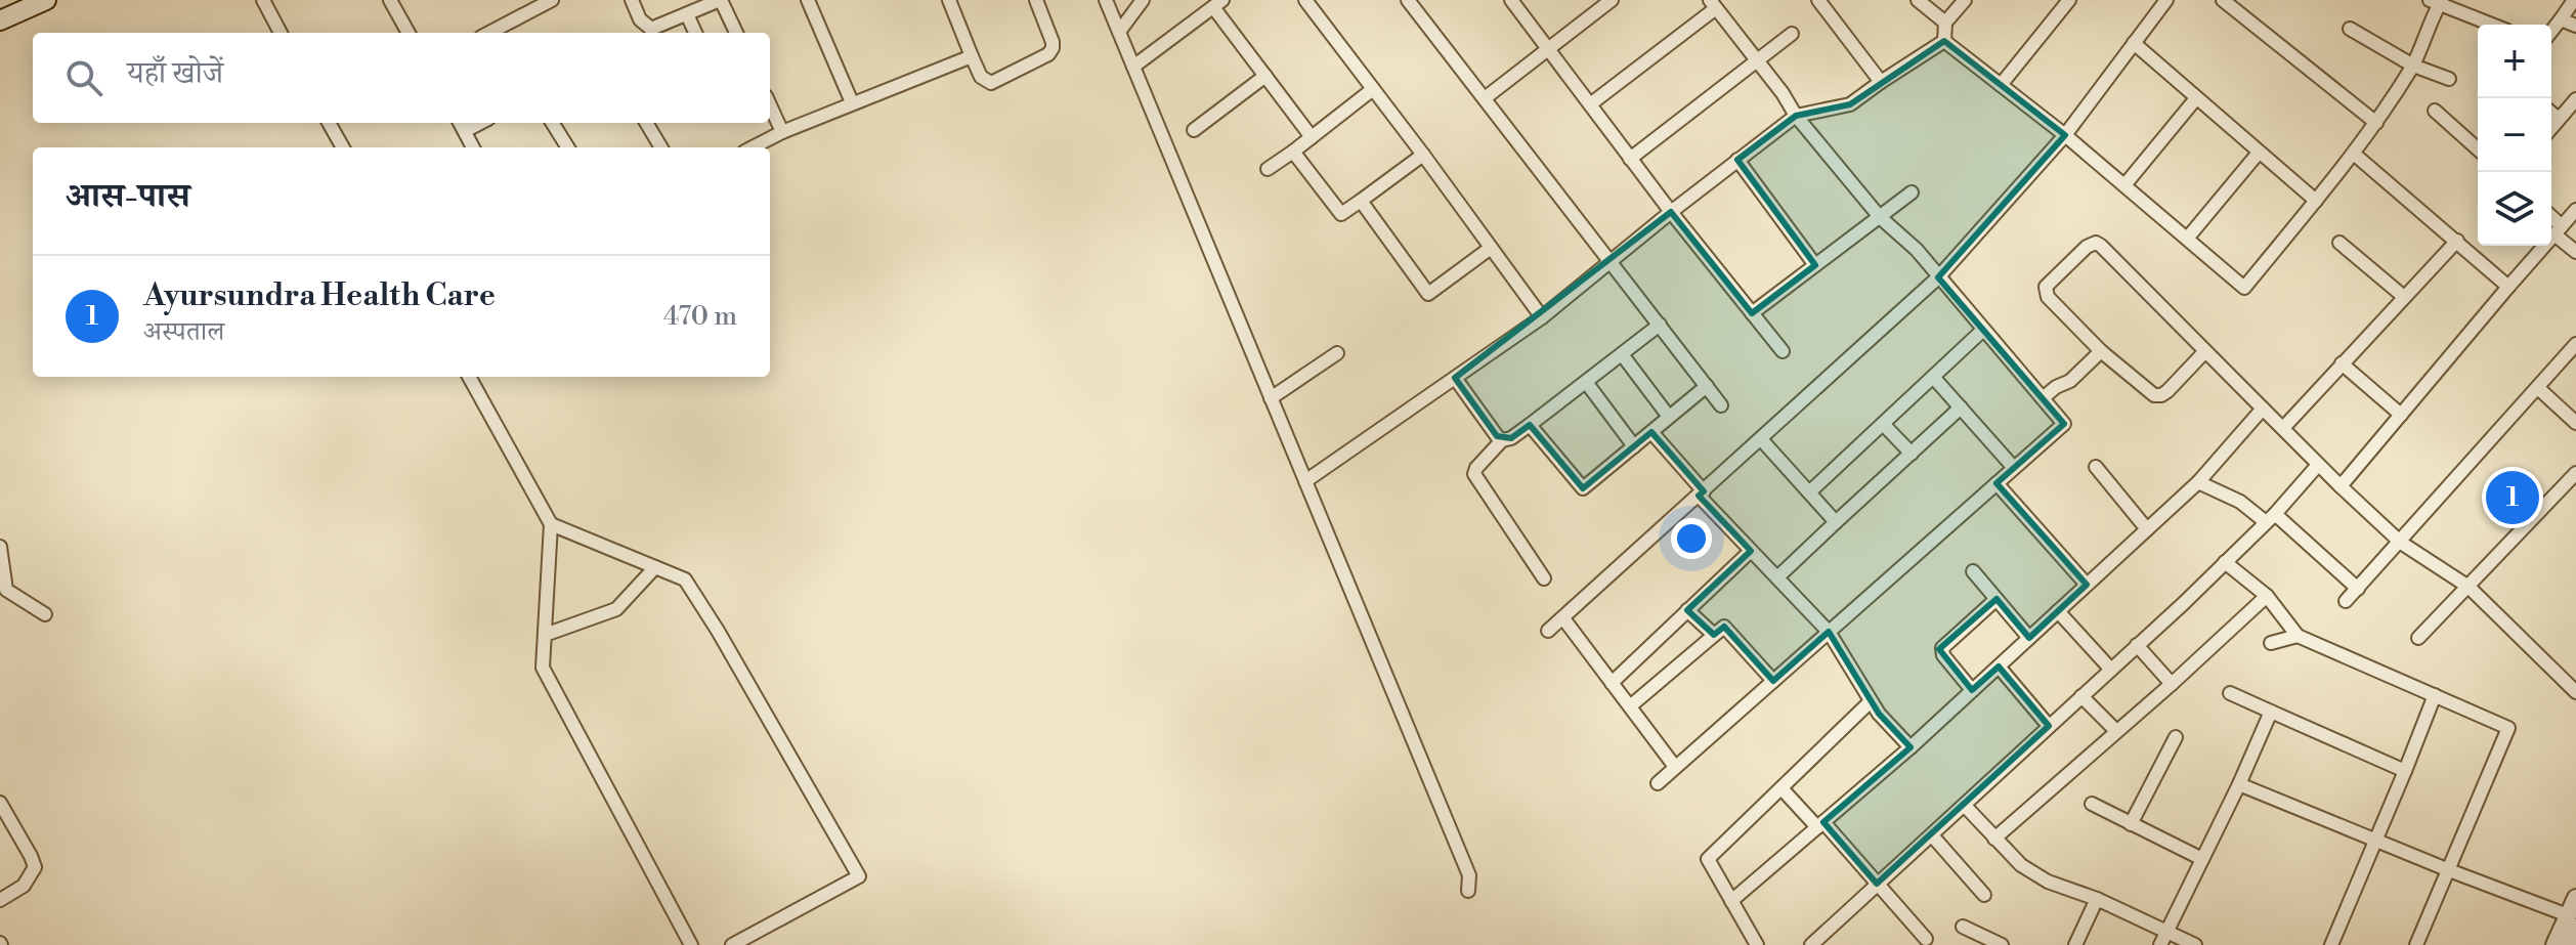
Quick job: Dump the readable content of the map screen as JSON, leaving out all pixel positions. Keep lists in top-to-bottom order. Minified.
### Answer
{"page":{"map_buttons":["+","−"],"search":"यहाँ खोजें","heading":"आस-पास","list":[{"mark":"1","name":"Ayursundra Health Care","note":"अस्पताल","value":"470 m"}],"pins":"1"}}
